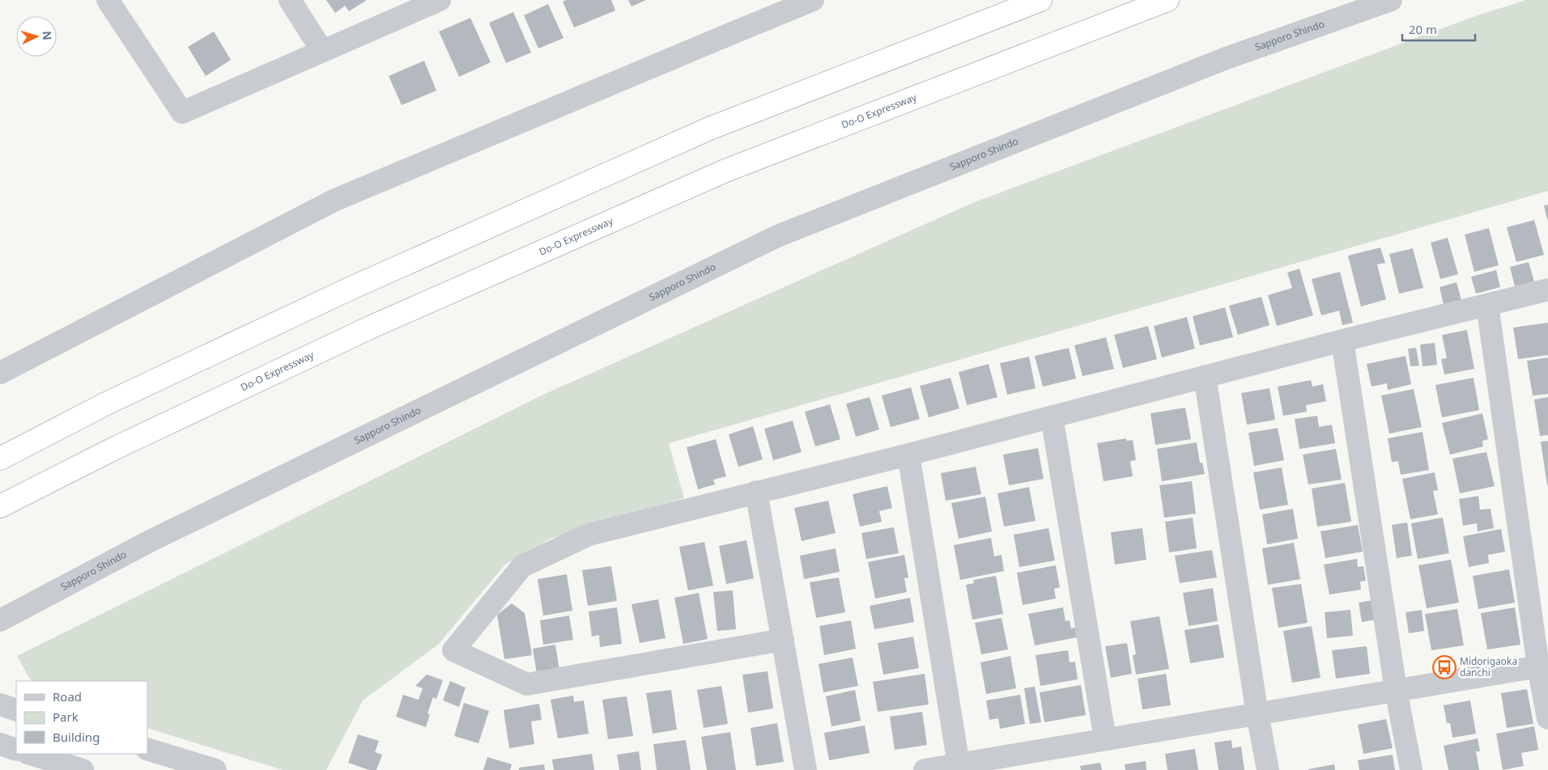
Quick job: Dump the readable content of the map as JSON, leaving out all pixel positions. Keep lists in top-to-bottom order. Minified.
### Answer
{"streets":{"highway":["Do-O Expressway"],"street":["Sapporo Shindo"]},"places":{"bus stop":["Midorigaoka danchi"]},"legend":["Road","Park","Building"],"scale_bar":"20 m","north":"right"}
